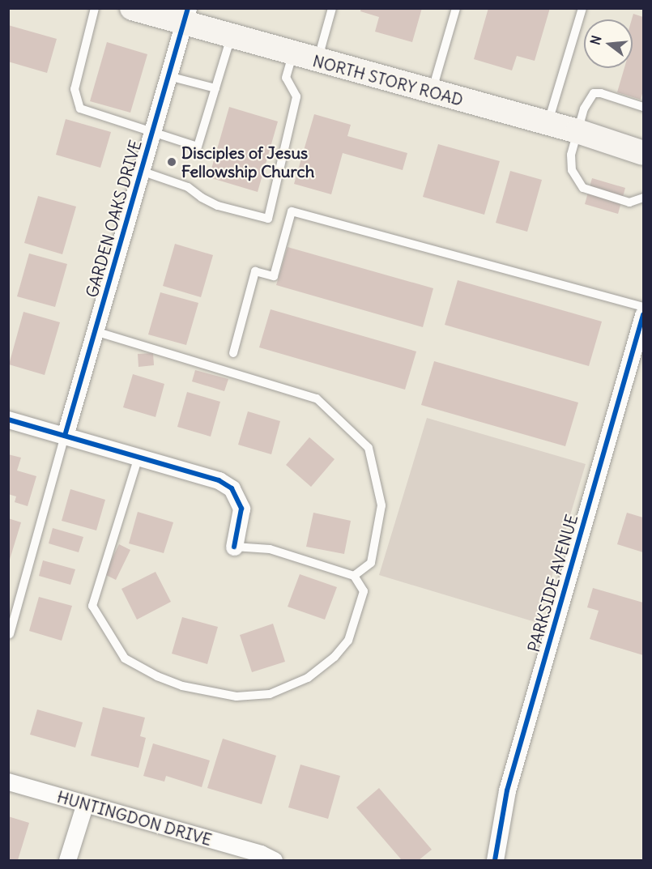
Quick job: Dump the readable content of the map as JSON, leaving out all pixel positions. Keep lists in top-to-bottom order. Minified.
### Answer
{"streets":{"main road":["NORTH STORY ROAD"],"street":["GARDEN OAKS DRIVE","PARKSIDE AVENUE","HUNTINGDON DRIVE"]},"crossings":[["NORTH STORY ROAD","GARDEN OAKS DRIVE"]],"places":["Disciples of Jesus Fellowship Church"],"north":"left"}
